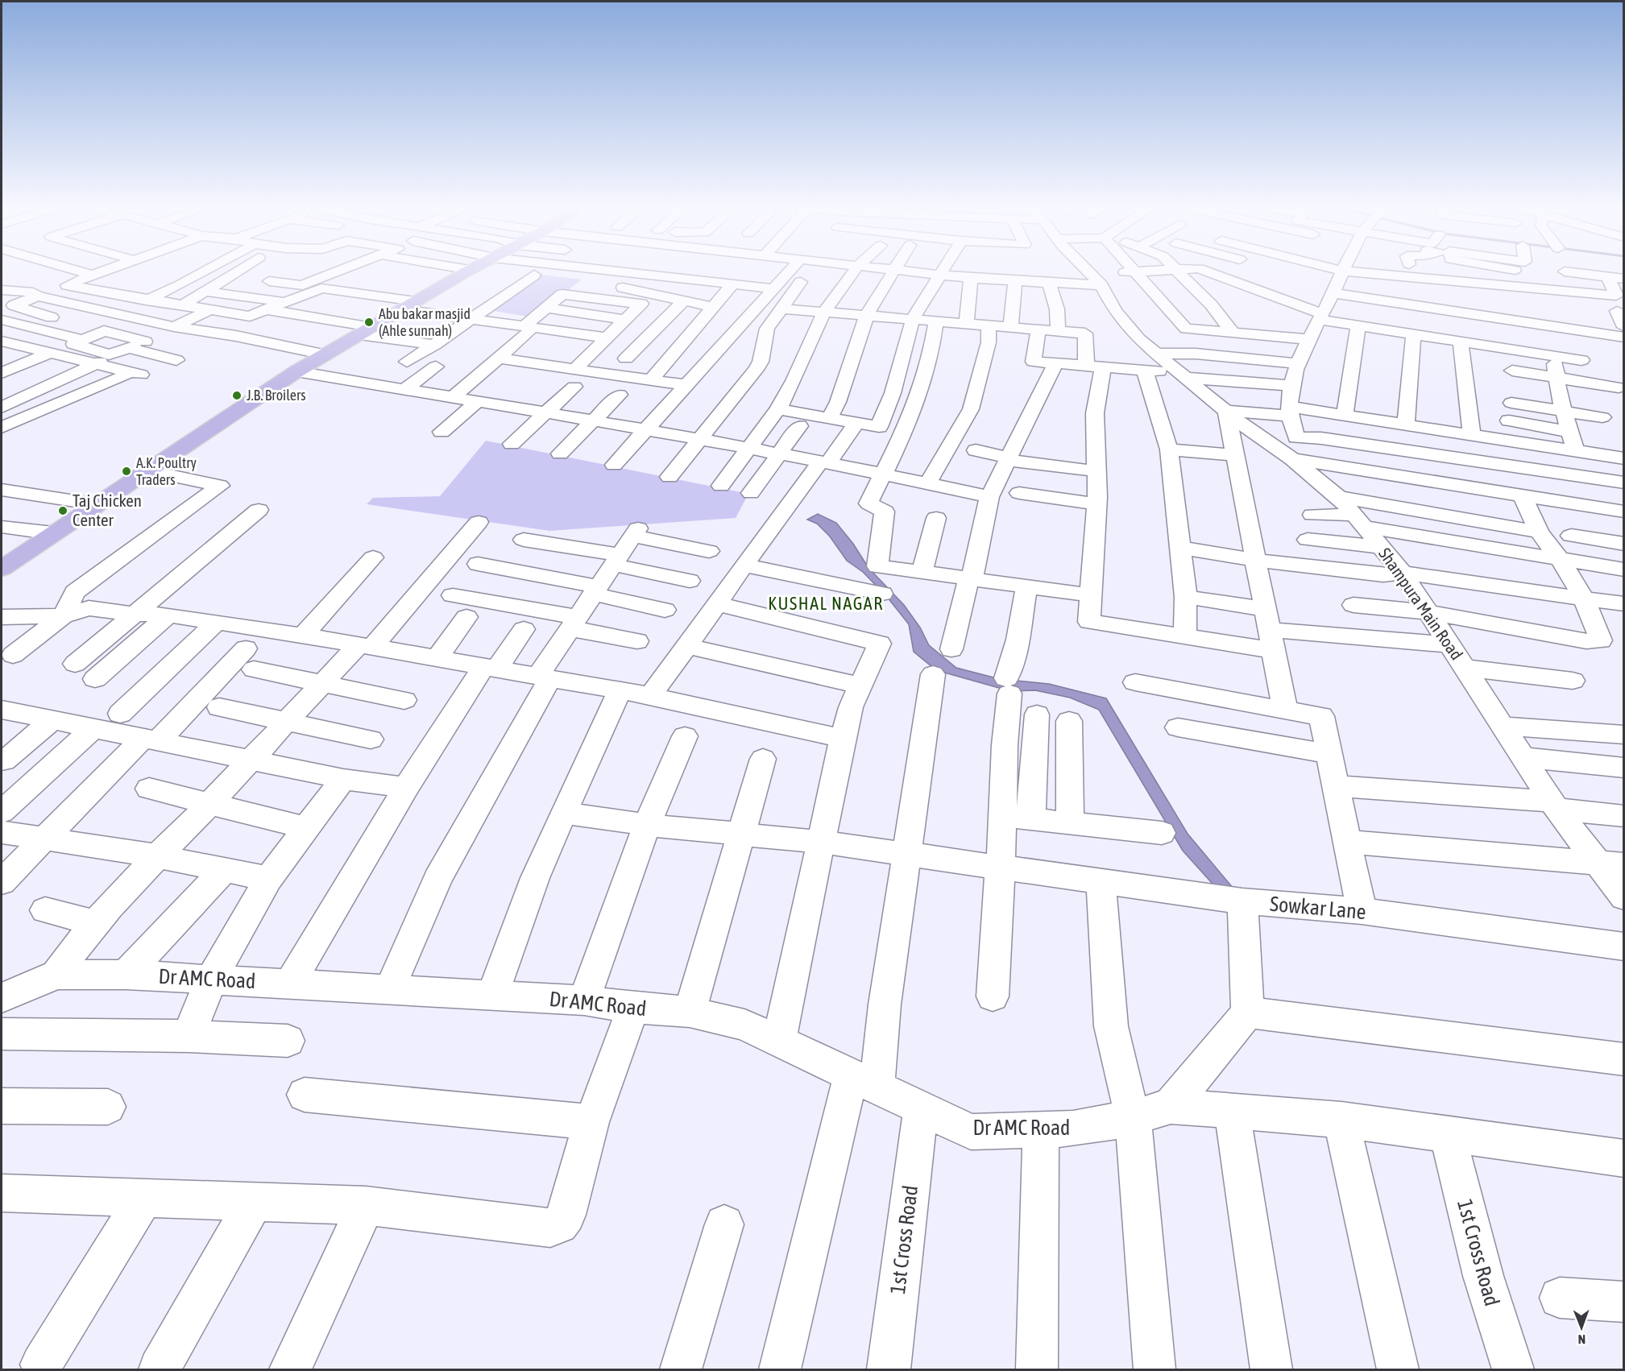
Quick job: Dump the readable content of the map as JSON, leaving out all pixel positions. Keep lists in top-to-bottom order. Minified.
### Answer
{"streets":{"street":["Shampura Main Road","Sowkar Lane","Dr AMC Road","1st Cross Road"]},"crossings":[["Dr AMC Road","1st Cross Road"]],"districts":["KUSHAL NAGAR"],"places":["Abu bakar masjid (Ahle sunnah)","J.B. Broilers","A.K. Poultry Traders","Taj Chicken Center"],"north":"bottom"}
